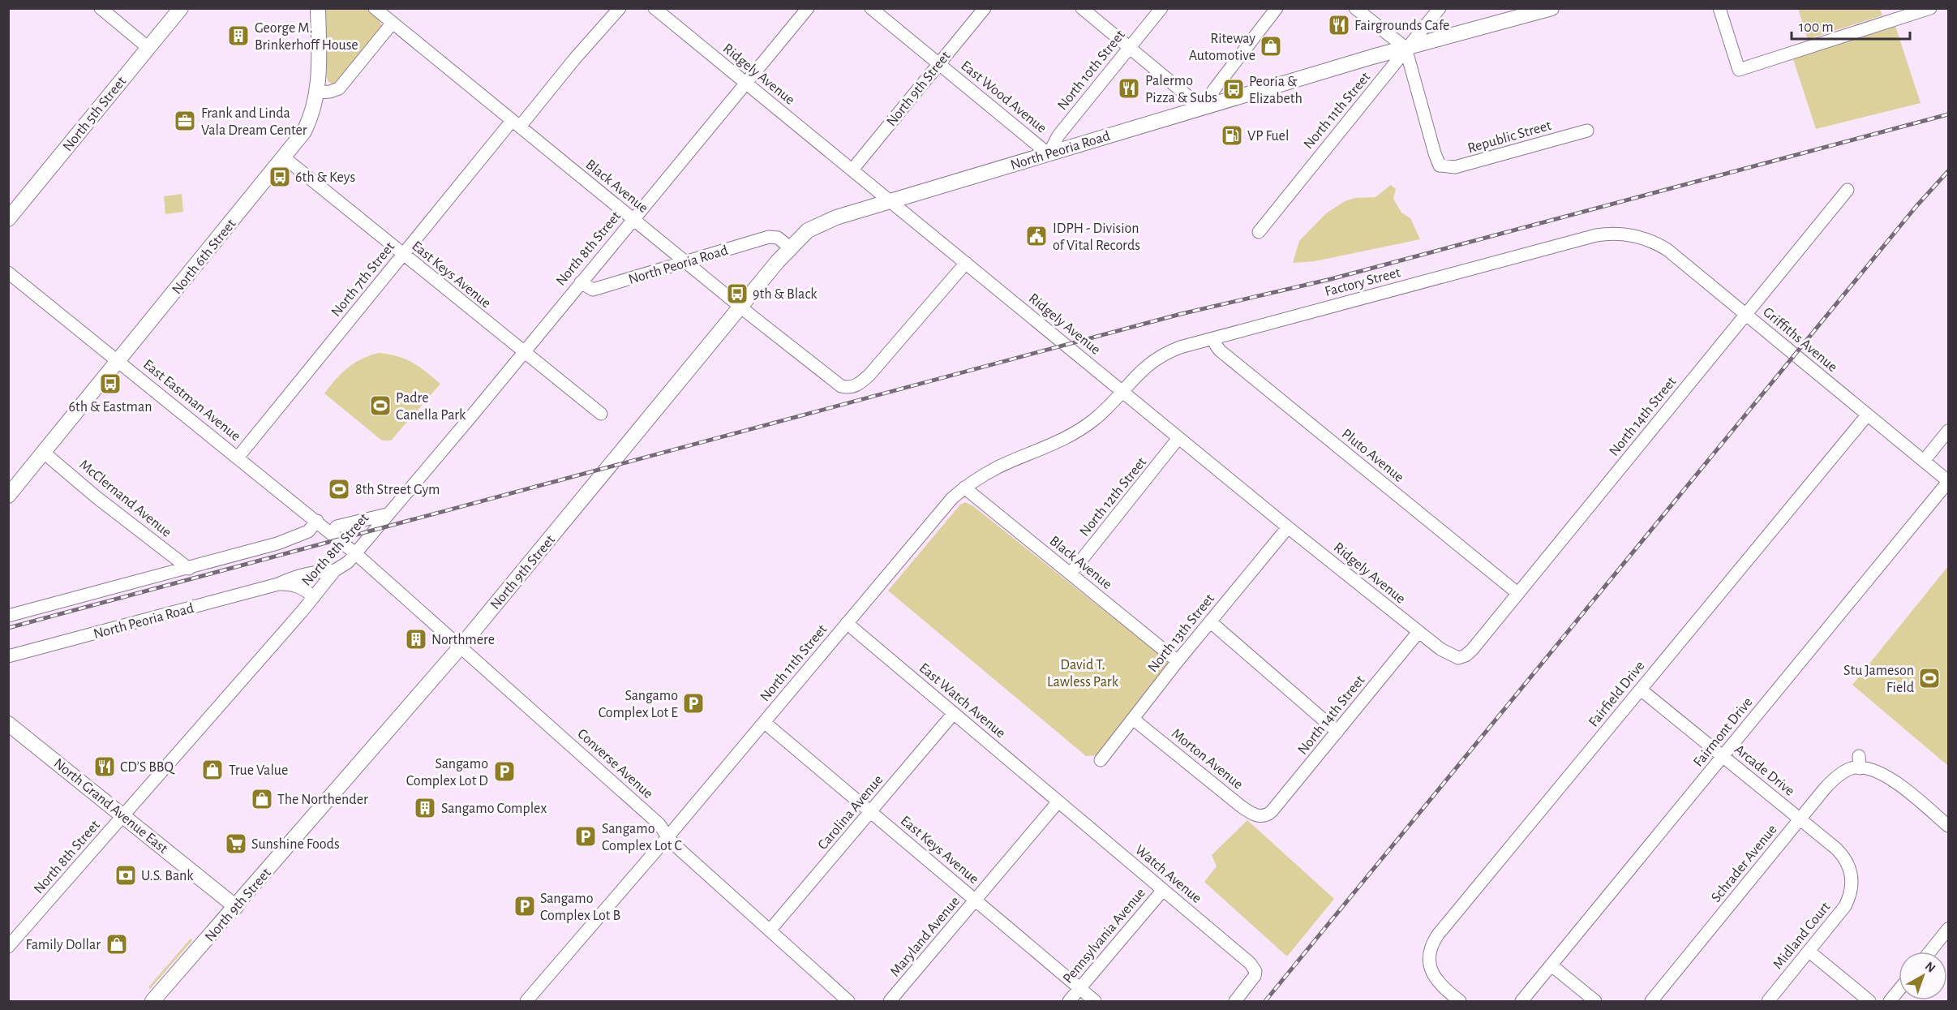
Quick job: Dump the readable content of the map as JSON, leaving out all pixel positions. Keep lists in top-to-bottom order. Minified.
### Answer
{"streets":{"main road":["North 9th Street","North 5th Street","North Peoria Road","North 6th Street","North Grand Avenue East"],"street":["North 10th Street","Ridgely Avenue","East Wood Avenue","North 11th Street","Republic Street","Black Avenue","North 8th Street","East Keys Avenue","North 7th Street","Factory Street","Griffiths Avenue","East Eastman Avenue","North 14th Street","Pluto Avenue","North 12th Street","McClernand Avenue","North 13th Street","Fairfield Drive","East Watch Avenue","Fairmont Drive","Morton Avenue","Converse Avenue","Arcade Drive","Carolina Avenue","Schrader Avenue","Watch Avenue","Pennsylvania Avenue","Midland Court","Maryland Avenue"]},"crossings":[["North 10th Street","East Wood Avenue"],["North 10th Street","North Peoria Road"],["Ridgely Avenue","North 9th Street"],["Ridgely Avenue","North 11th Street"],["Ridgely Avenue","North Peoria Road"],["Ridgely Avenue","Black Avenue"],["Ridgely Avenue","North 8th Street"],["Ridgely Avenue","Factory Street"],["Ridgely Avenue","North 14th Street"],["Ridgely Avenue","North 12th Street"],["Ridgely Avenue","North 13th Street"],["North 9th Street","East Wood Avenue"],["North 9th Street","North Peoria Road"],["North 9th Street","Black Avenue"],["North 9th Street","Converse Avenue"],["North 9th Street","North Grand Avenue East"],["East Wood Avenue","North Peoria Road"],["North 11th Street","Republic Street"],["North 11th Street","North Peoria Road"],["North 11th Street","Black Avenue"],["North 11th Street","East Keys Avenue"],["North 11th Street","Factory Street"],["North 11th Street","East Watch Avenue"],["North 11th Street","Converse Avenue"],["Republic Street","North Peoria Road"],["North Peoria Road","Black Avenue"],["North Peoria Road","North 8th Street"],["Black Avenue","North 8th Street"],["Black Avenue","North 7th Street"],["Black Avenue","North 12th Street"],["Black Avenue","North 13th Street"],["North 8th Street","East Keys Avenue"],["North 8th Street","East Eastman Avenue"],["North 8th Street","Converse Avenue"],["North 8th Street","North Grand Avenue East"],["North 6th Street","East Keys Avenue"],["North 6th Street","East Eastman Avenue"],["North 6th Street","McClernand Avenue"],["East Keys Avenue","North 7th Street"],["East Keys Avenue","Carolina Avenue"],["East Keys Avenue","Pennsylvania Avenue"],["East Keys Avenue","Maryland Avenue"],["North 7th Street","East Eastman Avenue"],["Factory Street","Griffiths Avenue"],["Factory Street","Pluto Avenue"],["Griffiths Avenue","North 14th Street"],["Griffiths Avenue","Fairfield Drive"],["Griffiths Avenue","Fairmont Drive"],["East Eastman Avenue","Converse Avenue"],["North 14th Street","Pluto Avenue"],["North 14th Street","Morton Avenue"],["North 13th Street","Morton Avenue"],["Fairfield Drive","Arcade Drive"],["East Watch Avenue","Carolina Avenue"],["East Watch Avenue","Watch Avenue"],["East Watch Avenue","Maryland Avenue"],["Fairmont Drive","Arcade Drive"],["Converse Avenue","Carolina Avenue"],["Arcade Drive","Schrader Avenue"],["Arcade Drive","Midland Court"],["Schrader Avenue","Midland Court"],["Watch Avenue","Pennsylvania Avenue"],["Watch Avenue","Maryland Avenue"]],"parks":["David T. Lawless Park"],"places":{"restaurant":["Fairgrounds Cafe","Palermo Pizza & Subs","CD'S BBQ"],"building":["George M. Brinkerhoff House","Northmere","Sangamo Complex"],"shop":["Riteway Automotive","True Value","The Northender","Family Dollar"],"bus stop":["Peoria & Elizabeth","6th & Keys","9th & Black","6th & Eastman"],"office":["Frank and Linda Vala Dream Center"],"fuel station":["VP Fuel"],"public building":["IDPH - Division of Vital Records"],"sports":["Padre Canella Park","8th Street Gym","Stu Jameson Field"],"parking":["Sangamo Complex Lot E","Sangamo Complex Lot D","Sangamo Complex Lot C","Sangamo Complex Lot B"],"supermarket":["Sunshine Foods"],"bank":["U.S. Bank"]},"scale_bar":"100 m","north":"top right"}
